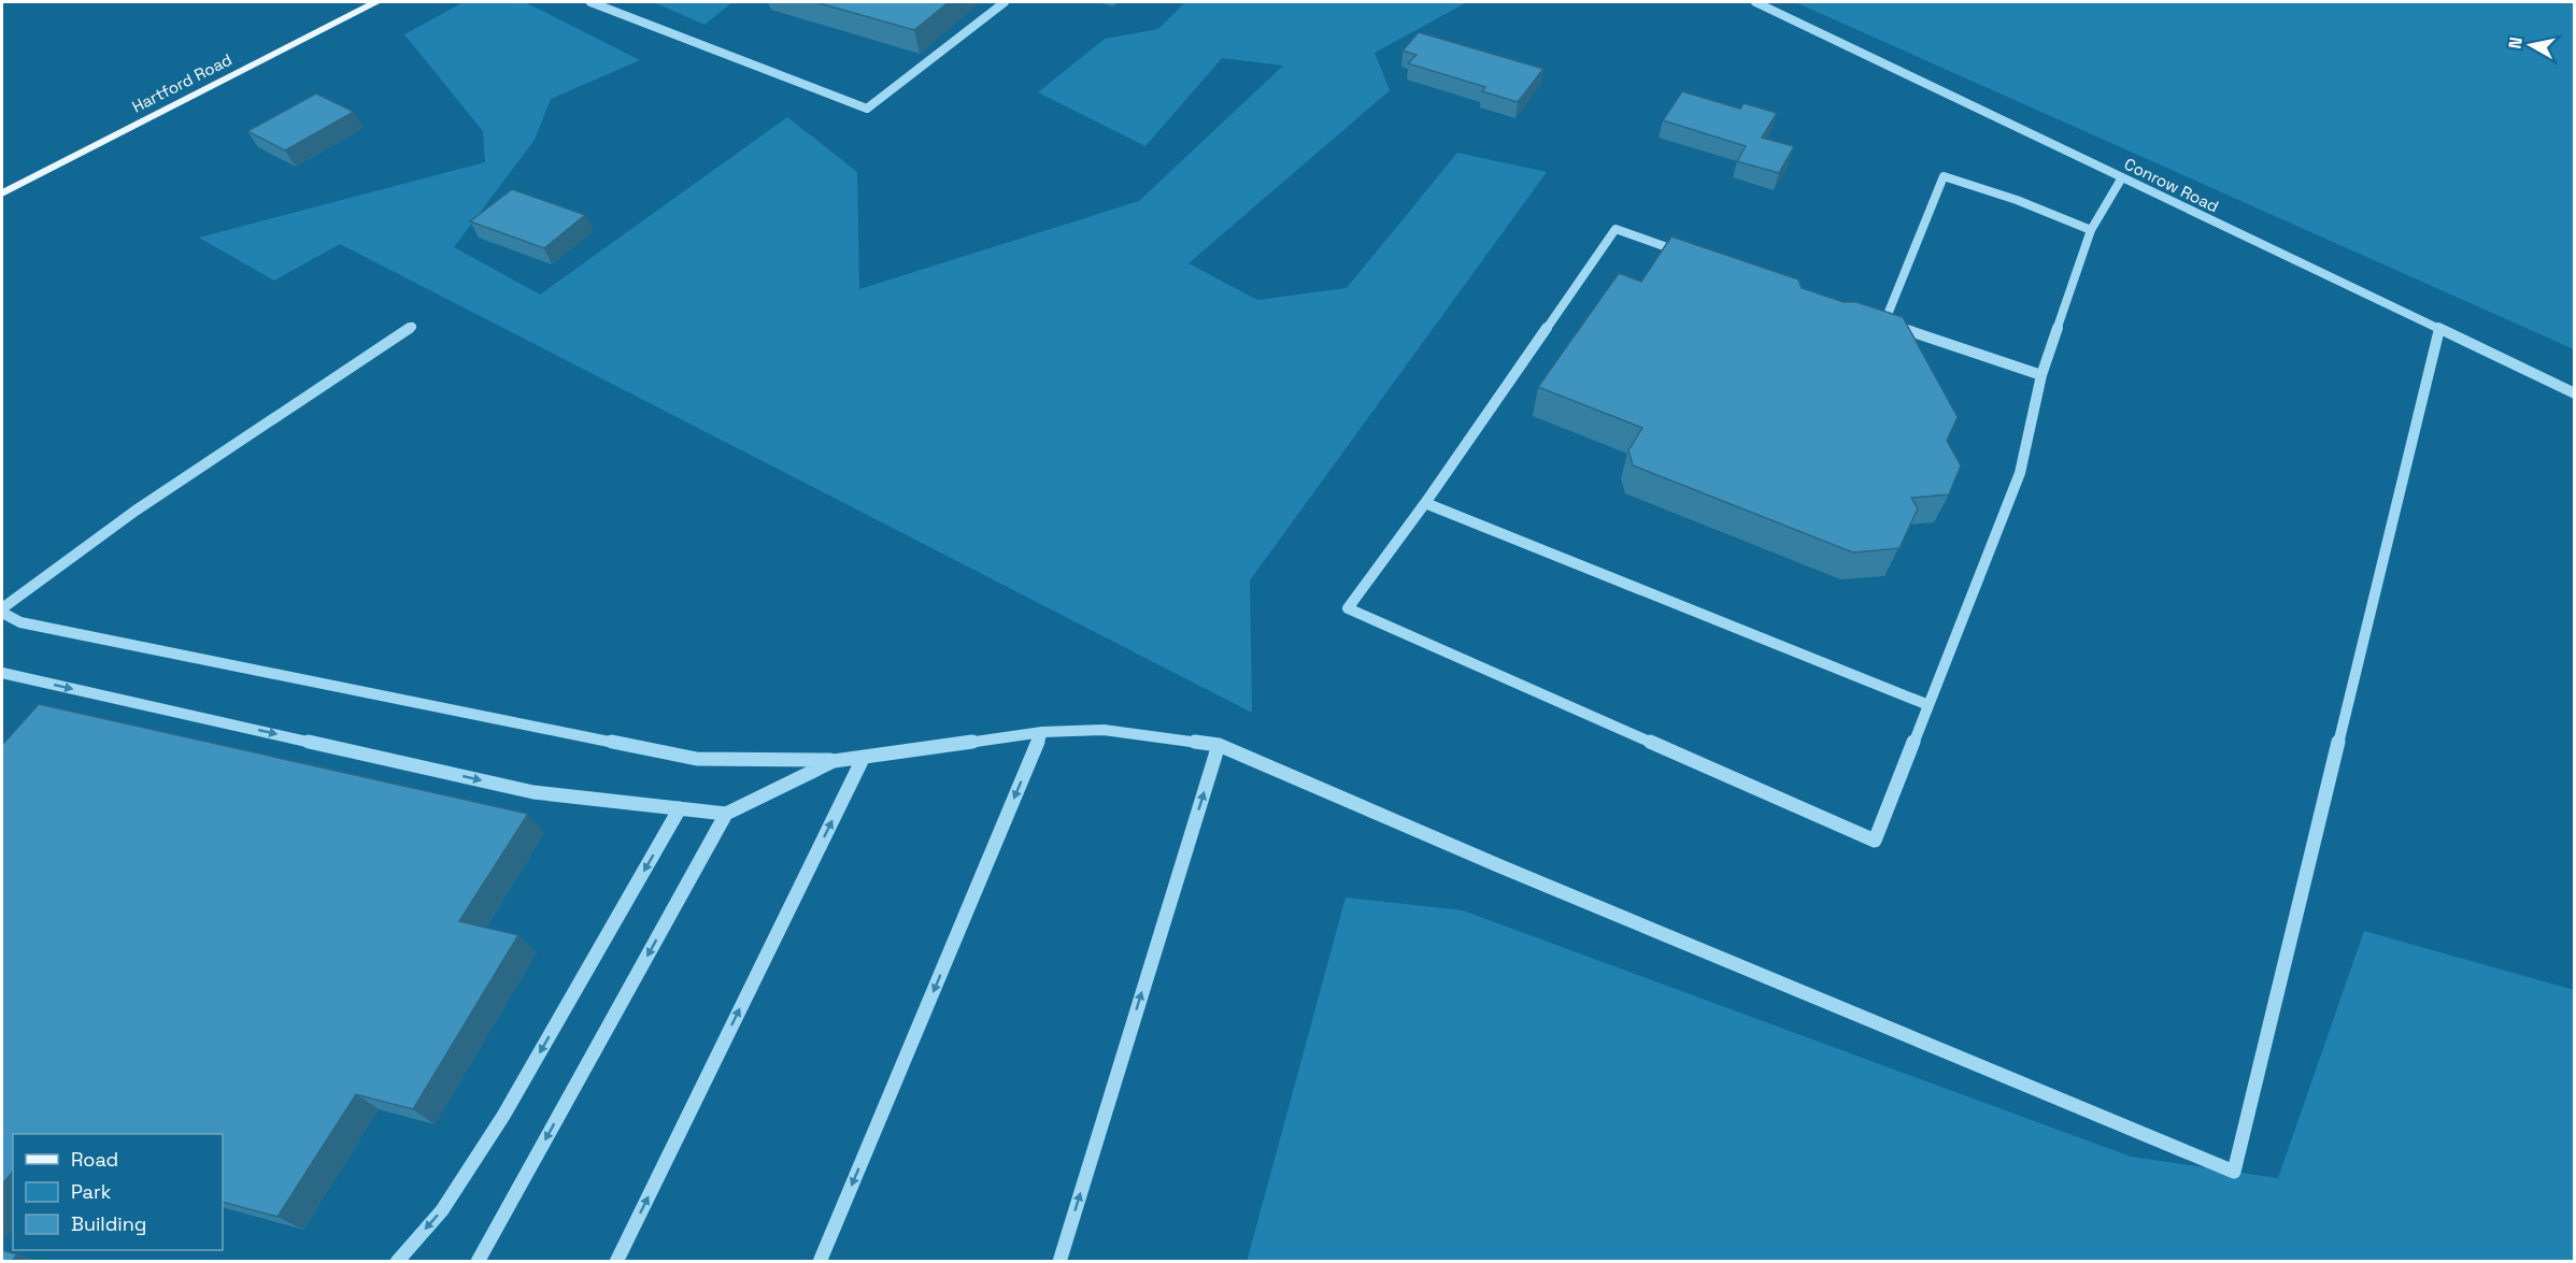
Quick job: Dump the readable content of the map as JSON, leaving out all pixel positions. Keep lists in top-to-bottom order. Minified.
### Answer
{"streets":{"main road":["Hartford Road"],"street":["Conrow Road"]},"legend":["Road","Park","Building"],"north":"left"}
